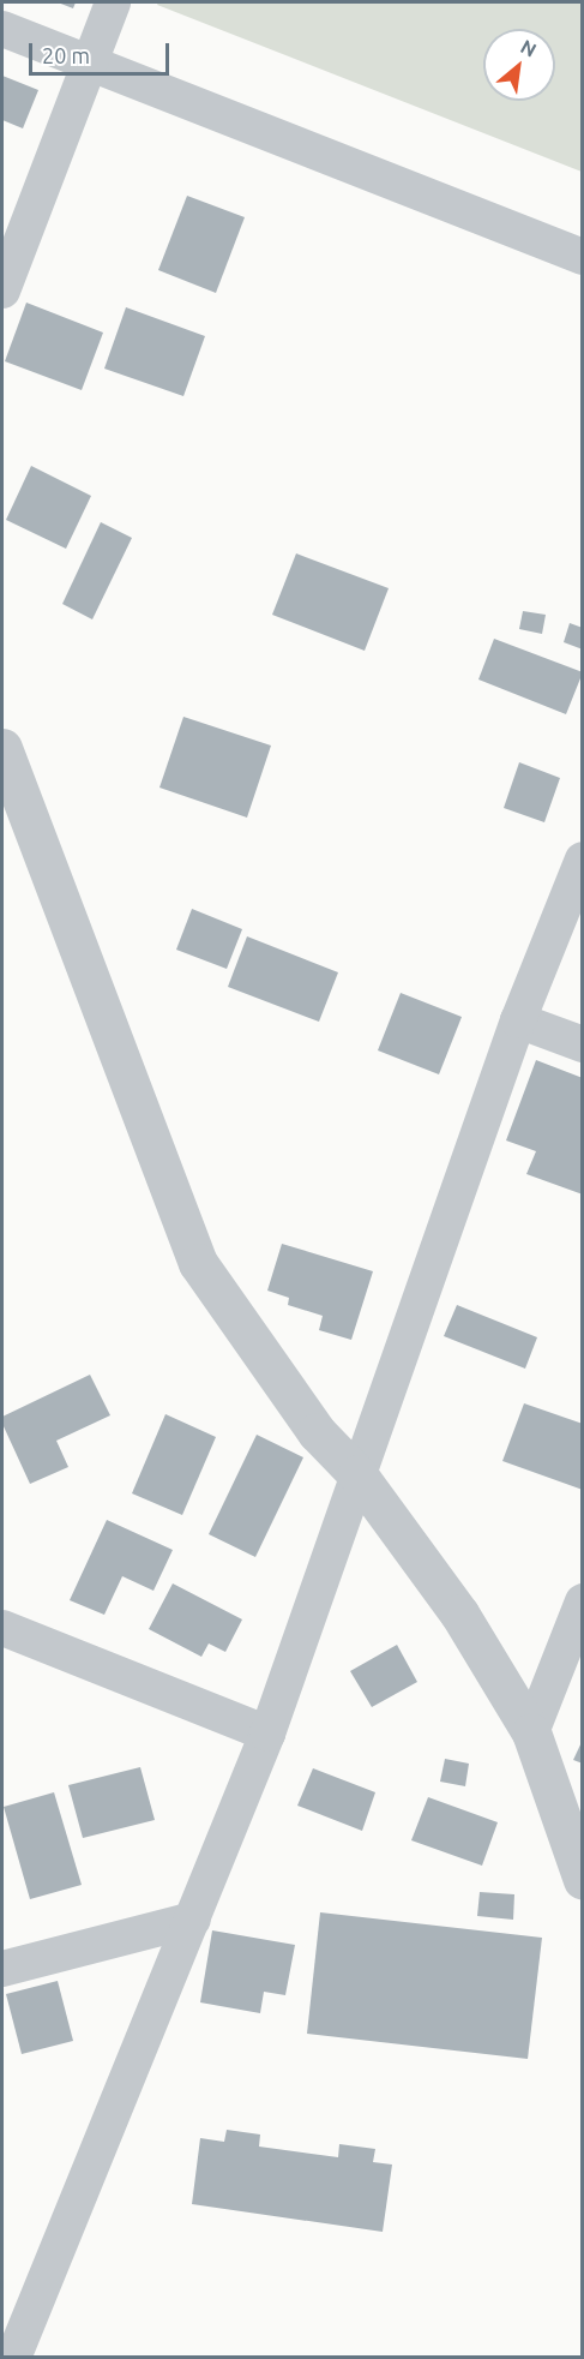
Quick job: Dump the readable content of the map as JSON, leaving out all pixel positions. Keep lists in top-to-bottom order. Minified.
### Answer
{"scale_bar":"20 m","north":"top right"}
